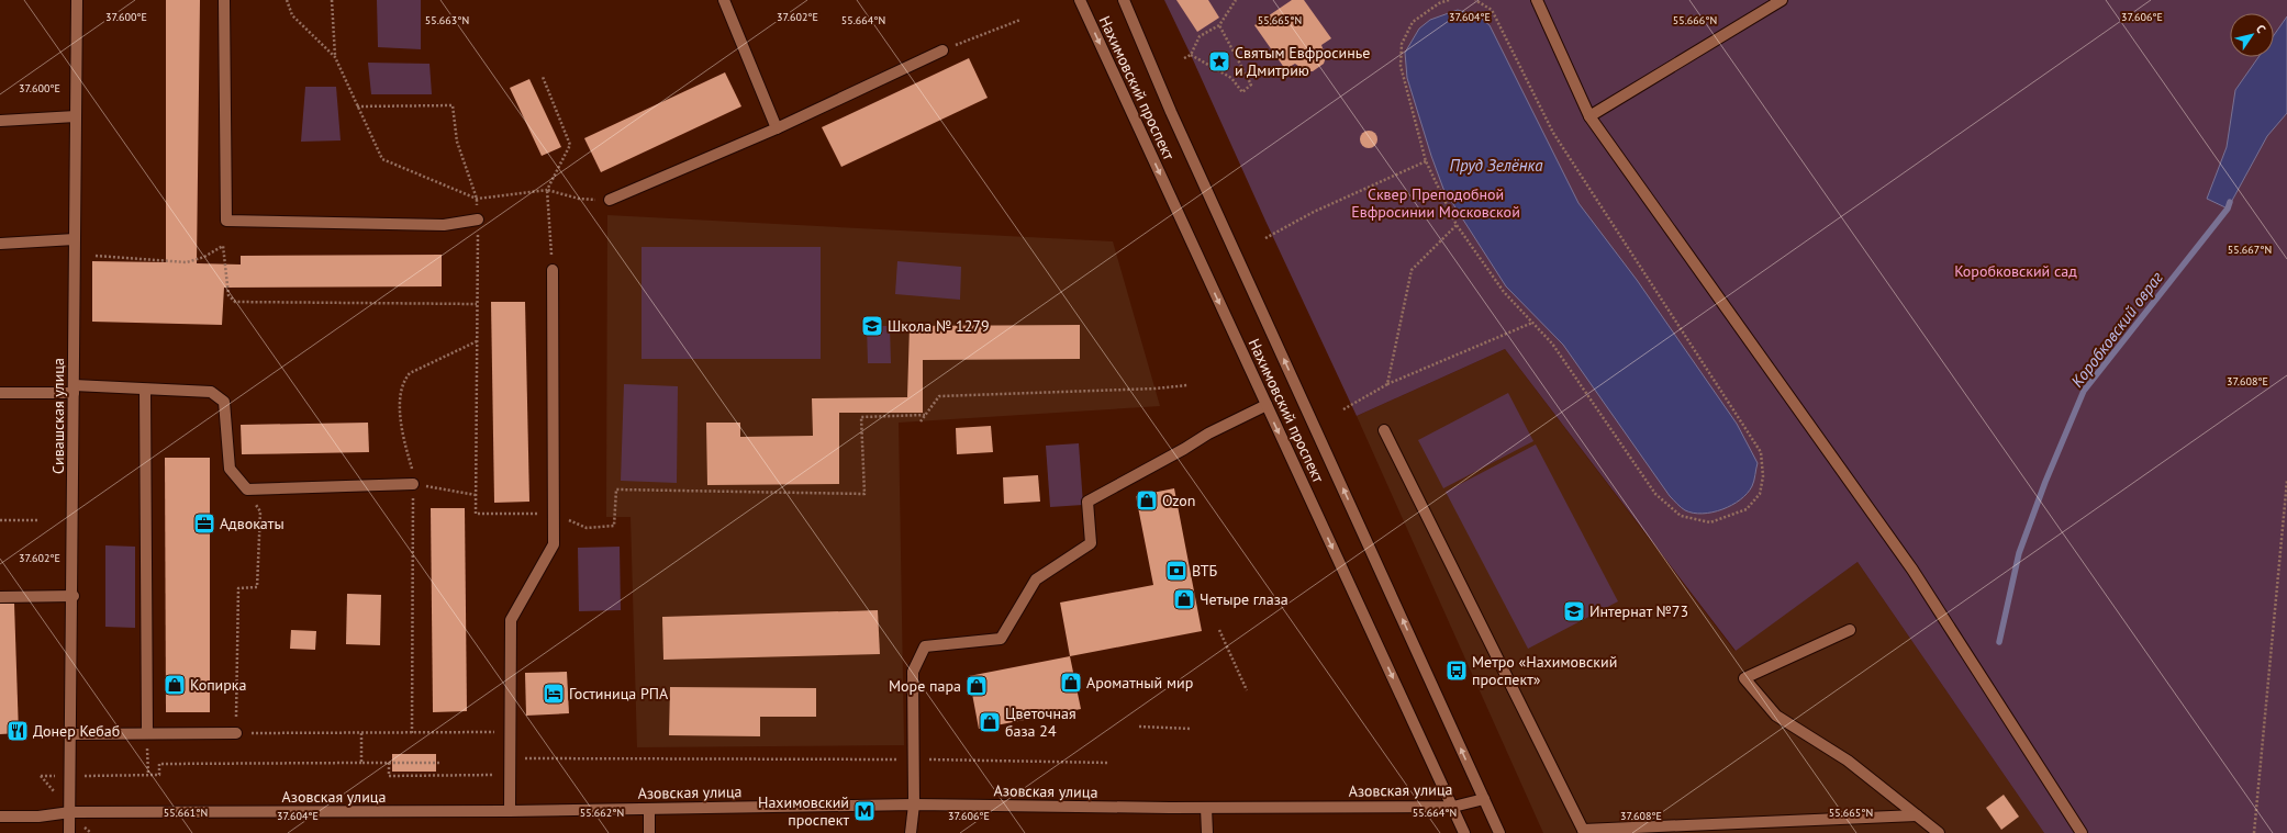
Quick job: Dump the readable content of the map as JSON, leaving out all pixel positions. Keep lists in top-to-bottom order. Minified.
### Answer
{"streets":{"street":["Нахимовский проспект","Сивашская улица","Азовская улица"]},"crossings":[["Нахимовский проспект","Азовская улица"],["Сивашская улица","Азовская улица"]],"water":["Пруд Зелёнка","Коробковский овраг"],"parks":["Сквер Преподобной Евфросинии Московской","Коробковский сад"],"places":{"place":["Святым Евфросинье и Дмитрию"],"school or university":["Школа № 1279","Интернат №73"],"shop":["Ozon","Четыре глаза","Ароматный мир","Копирка","Море пара","Цветочная база 24"],"office":["Адвокаты"],"bank":["ВТБ"],"bus stop":["Метро «Нахимовский проспект»"],"hotel":["Гостиница РПА"],"restaurant":["Донер Кебаб"],"metro station":["Нахимовский проспект"]},"north":"top right","coordinates":["37.600°E","37.602°E","37.604°E","37.606°E","55.663°N","55.664°N","55.665°N","55.666°N","55.667°N","37.608°E","55.661°N","55.662°N"]}
